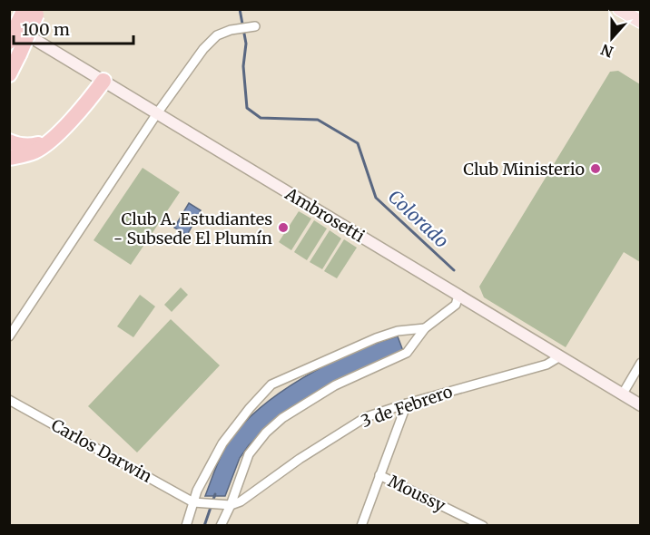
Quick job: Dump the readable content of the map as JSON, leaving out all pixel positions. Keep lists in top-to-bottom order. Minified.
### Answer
{"streets":{"street":["Ambrosetti","3 de Febrero","Carlos Darwin","Moussy"]},"crossings":[["Ambrosetti","3 de Febrero"]],"water":["Colorado"],"places":["Club Ministerio","Club A. Estudiantes - Subsede El Plumín"],"scale_bar":"100 m","north":"bottom"}
